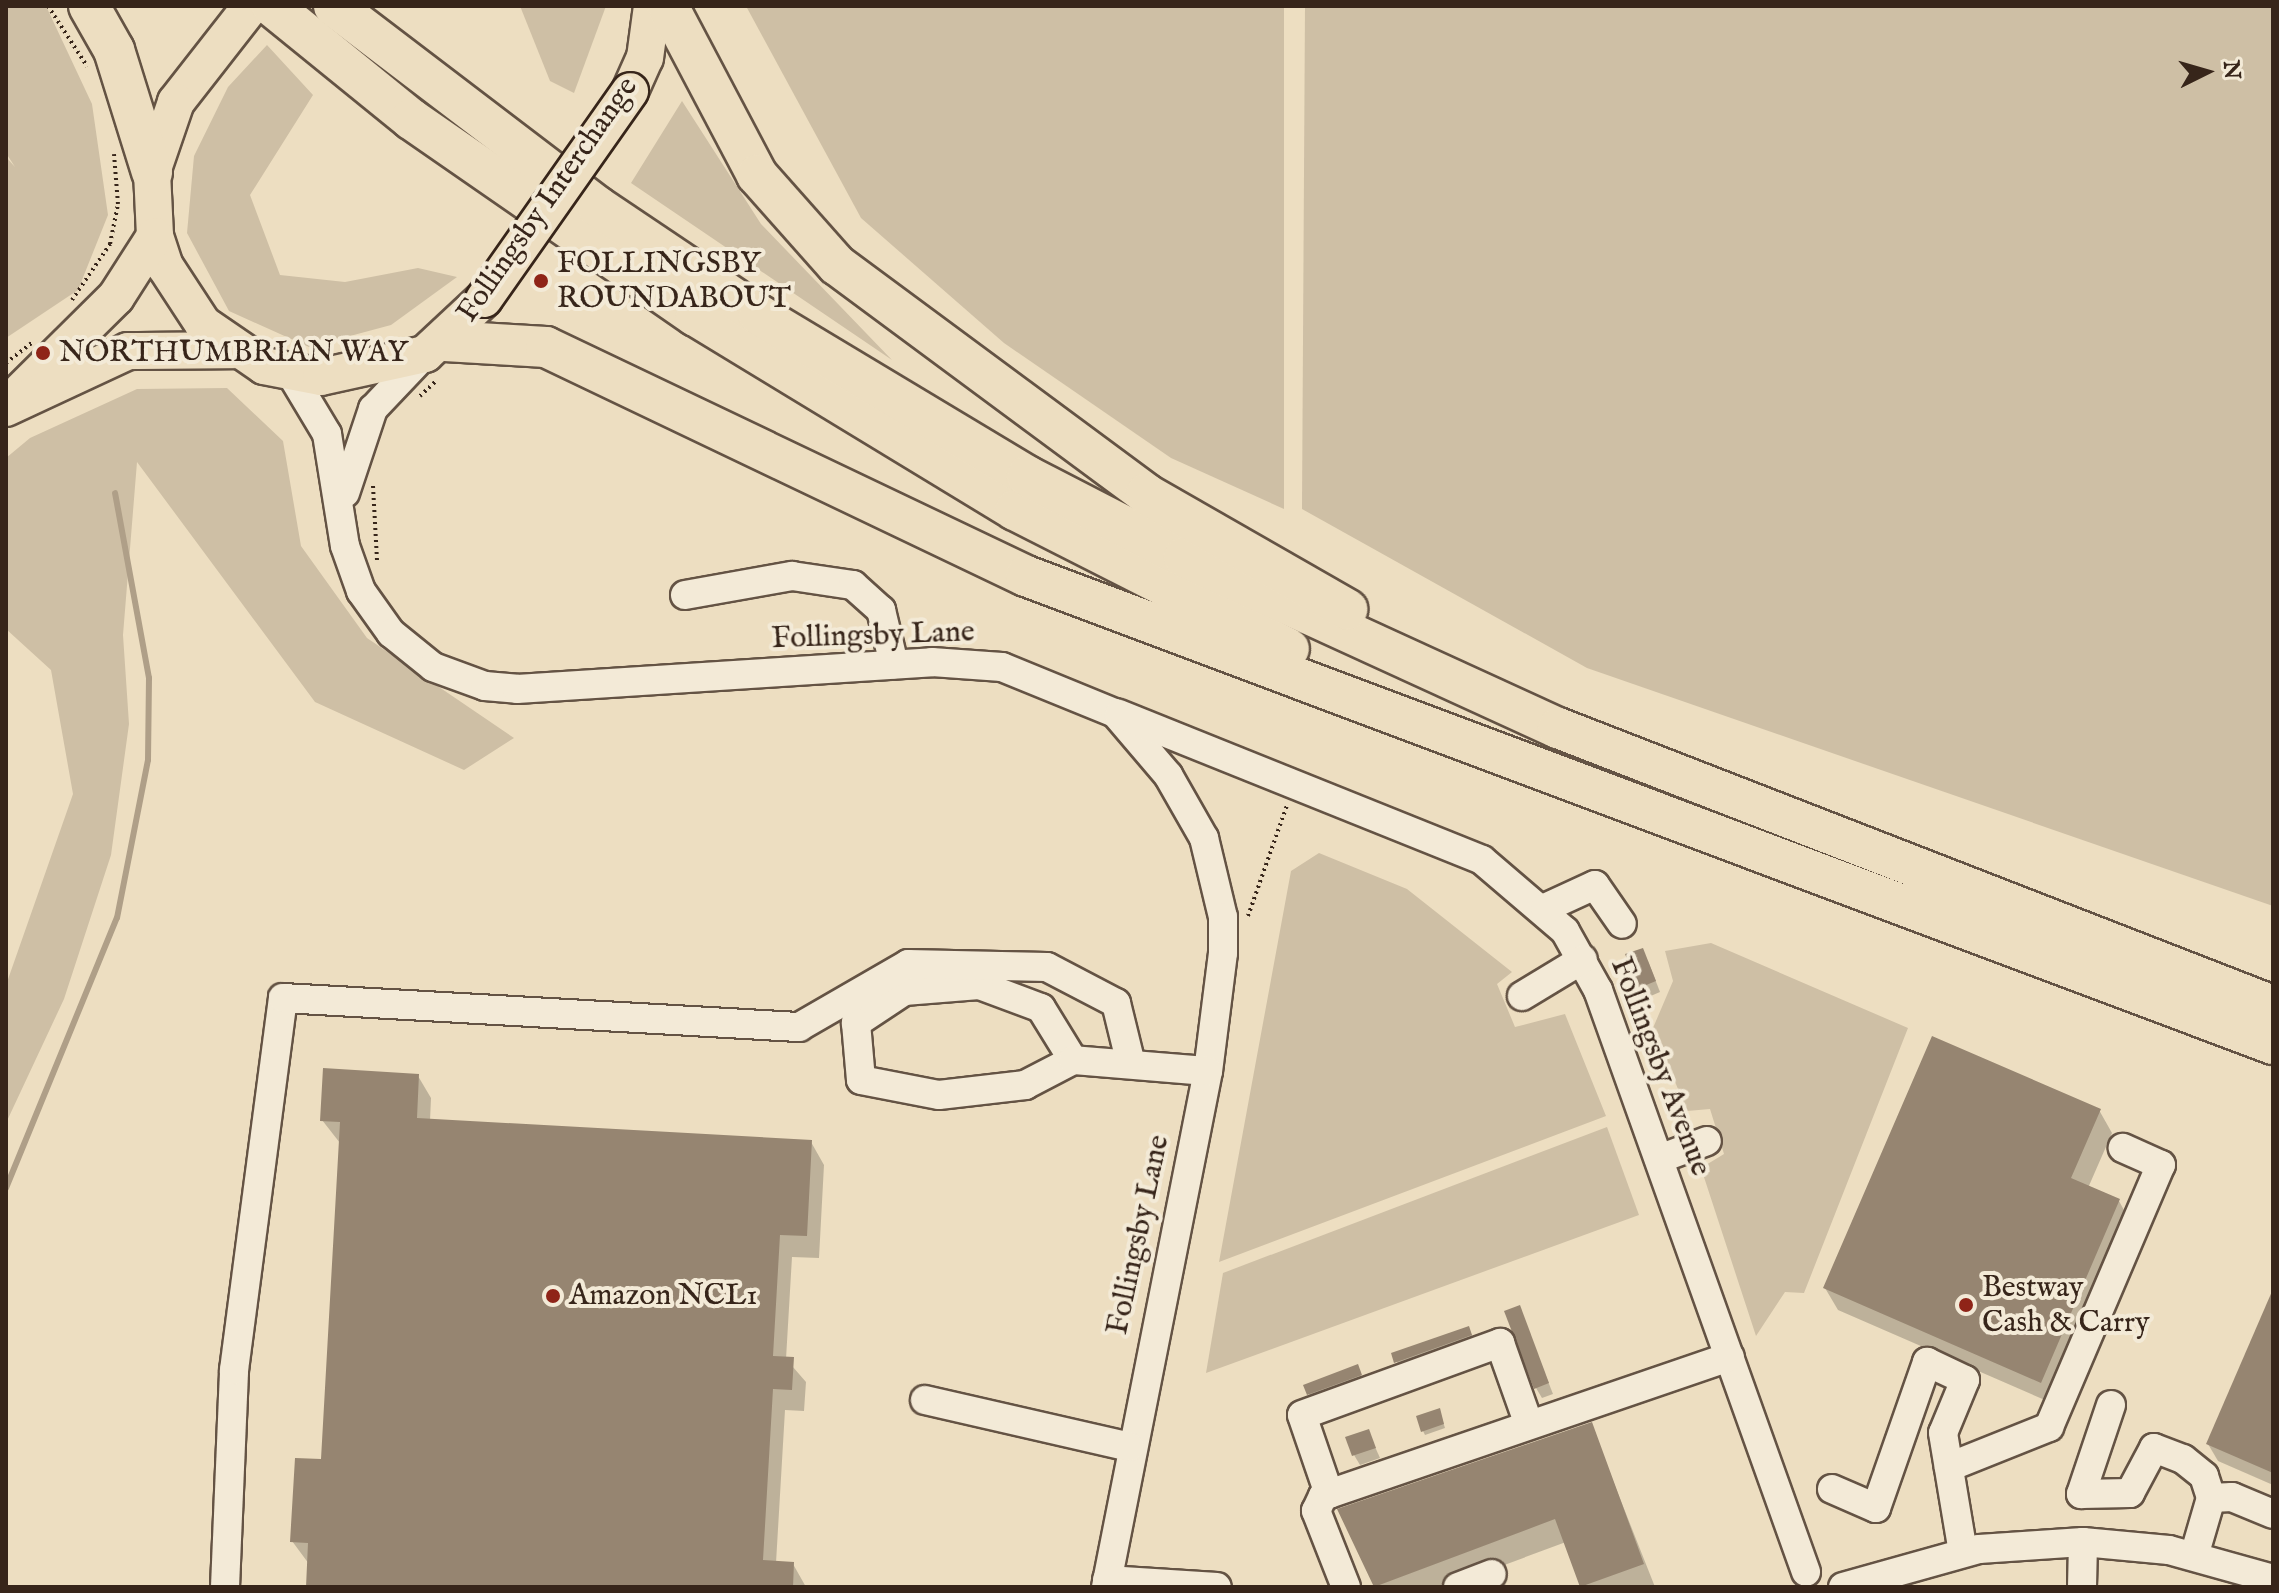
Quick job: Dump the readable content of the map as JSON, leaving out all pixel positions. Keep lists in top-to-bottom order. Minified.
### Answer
{"streets":{"main road":["Follingsby Interchange"],"street":["Follingsby Lane","Follingsby Avenue"]},"crossings":[["Follingsby Interchange","Follingsby Lane"],["Follingsby Lane","Follingsby Avenue"]],"places":["FOLLINGSBY ROUNDABOUT","NORTHUMBRIAN WAY","Amazon NCL1","Bestway Cash & Carry"],"north":"right"}
